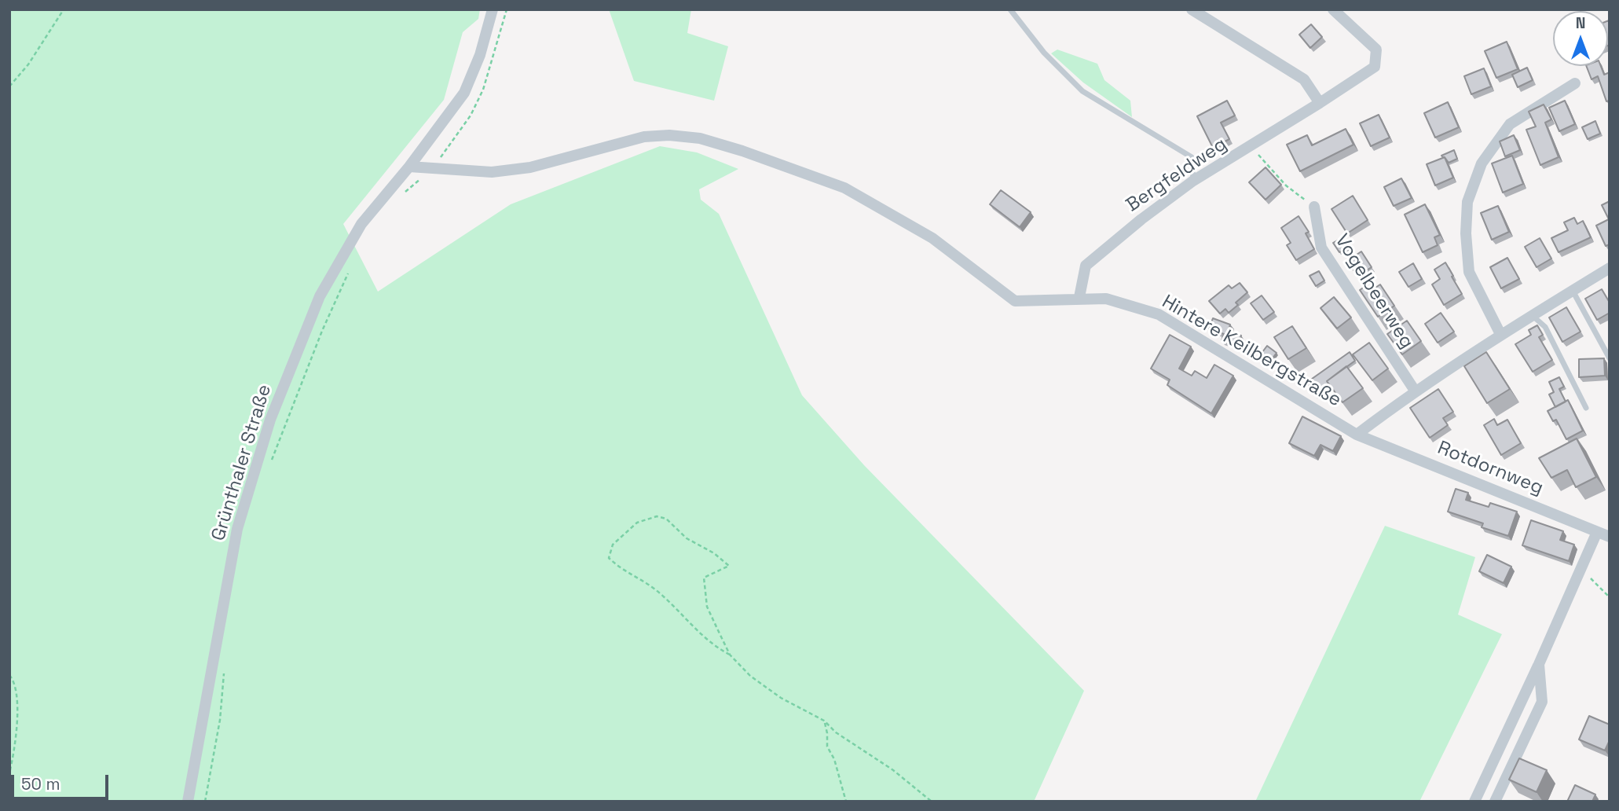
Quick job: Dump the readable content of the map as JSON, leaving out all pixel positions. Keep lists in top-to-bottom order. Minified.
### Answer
{"streets":{"street":["Bergfeldweg","Vogelbeerweg","Hintere Keilbergstraße","Grünthaler Straße","Rotdornweg"]},"crossings":[["Bergfeldweg","Hintere Keilbergstraße"],["Hintere Keilbergstraße","Grünthaler Straße"],["Hintere Keilbergstraße","Rotdornweg"]],"scale_bar":"50 m","north":"top"}
